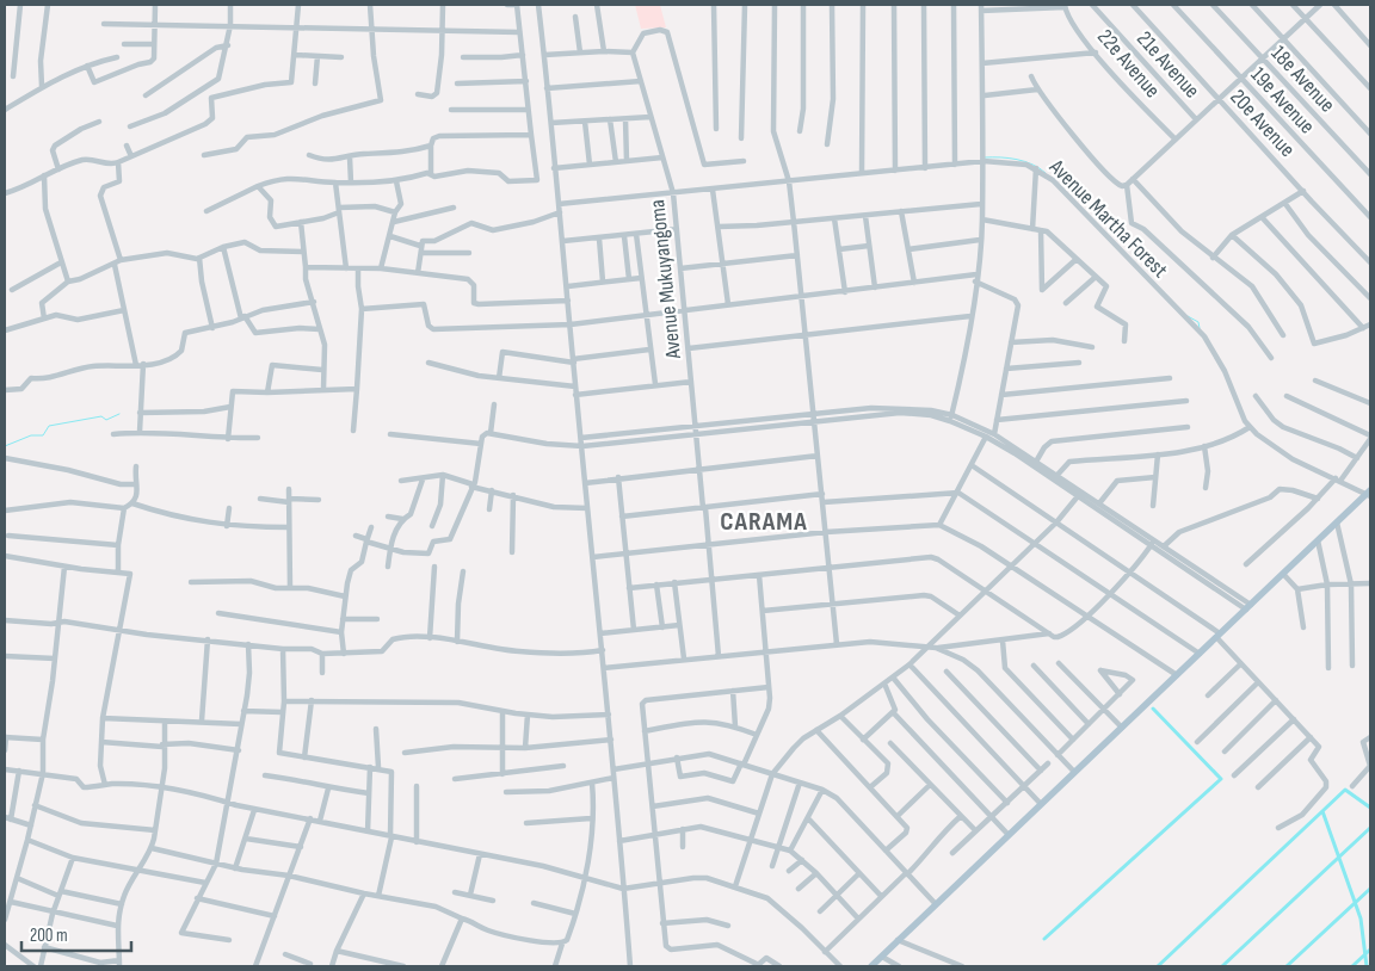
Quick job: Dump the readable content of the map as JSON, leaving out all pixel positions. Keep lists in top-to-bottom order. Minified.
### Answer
{"streets":{"street":["22e Avenue","21e Avenue","18e Avenue","19e Avenue","20e Avenue","Avenue Martha Forest","Avenue Mukuyangoma"]},"crossings":[["Avenue Martha Forest","Avenue Mukuyangoma"]],"districts":["CARAMA"],"scale_bar":"200 m"}
